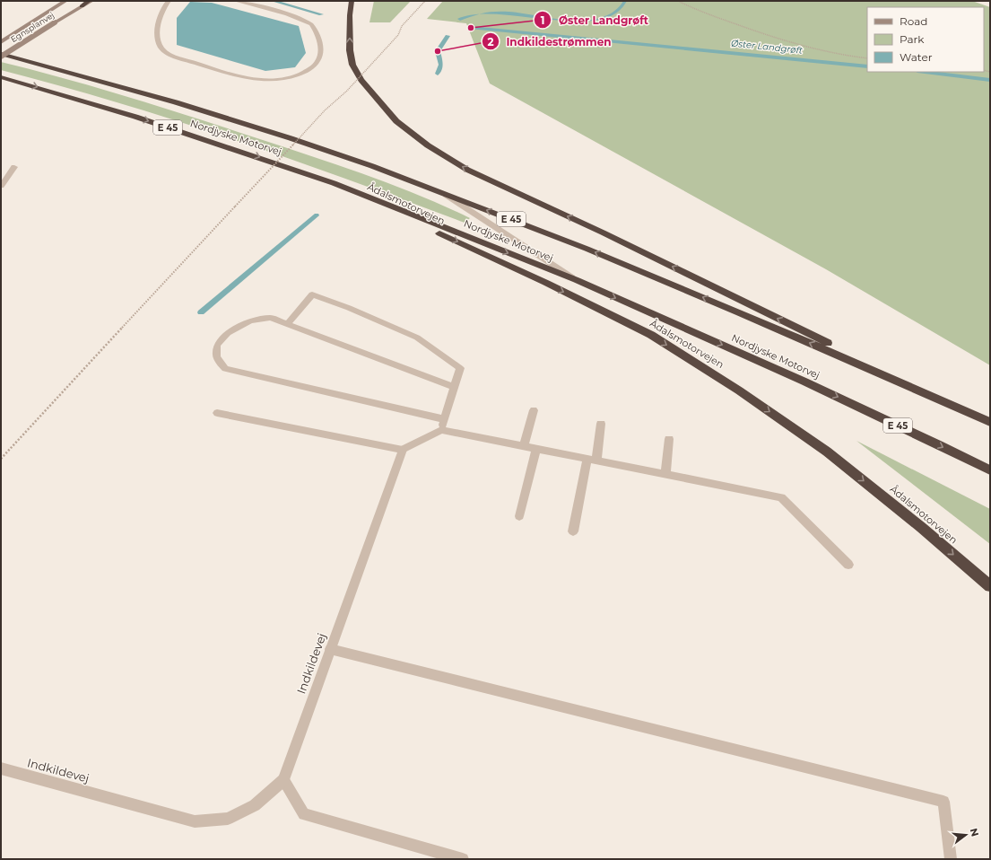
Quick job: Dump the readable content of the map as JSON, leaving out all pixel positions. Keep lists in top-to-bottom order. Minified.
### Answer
{"streets":{"highway":["E 45","Nordjyske Motorvej","Ådalsmotorvejen"],"main road":["Egnsplanvej"],"street":["Indkildevej"]},"crossings":[["Nordjyske Motorvej","Ådalsmotorvejen"]],"water":["Øster Landgrøft"],"places":["Øster Landgrøft","Indkildestrømmen"],"legend":["Road","Park","Water"],"north":"right"}
